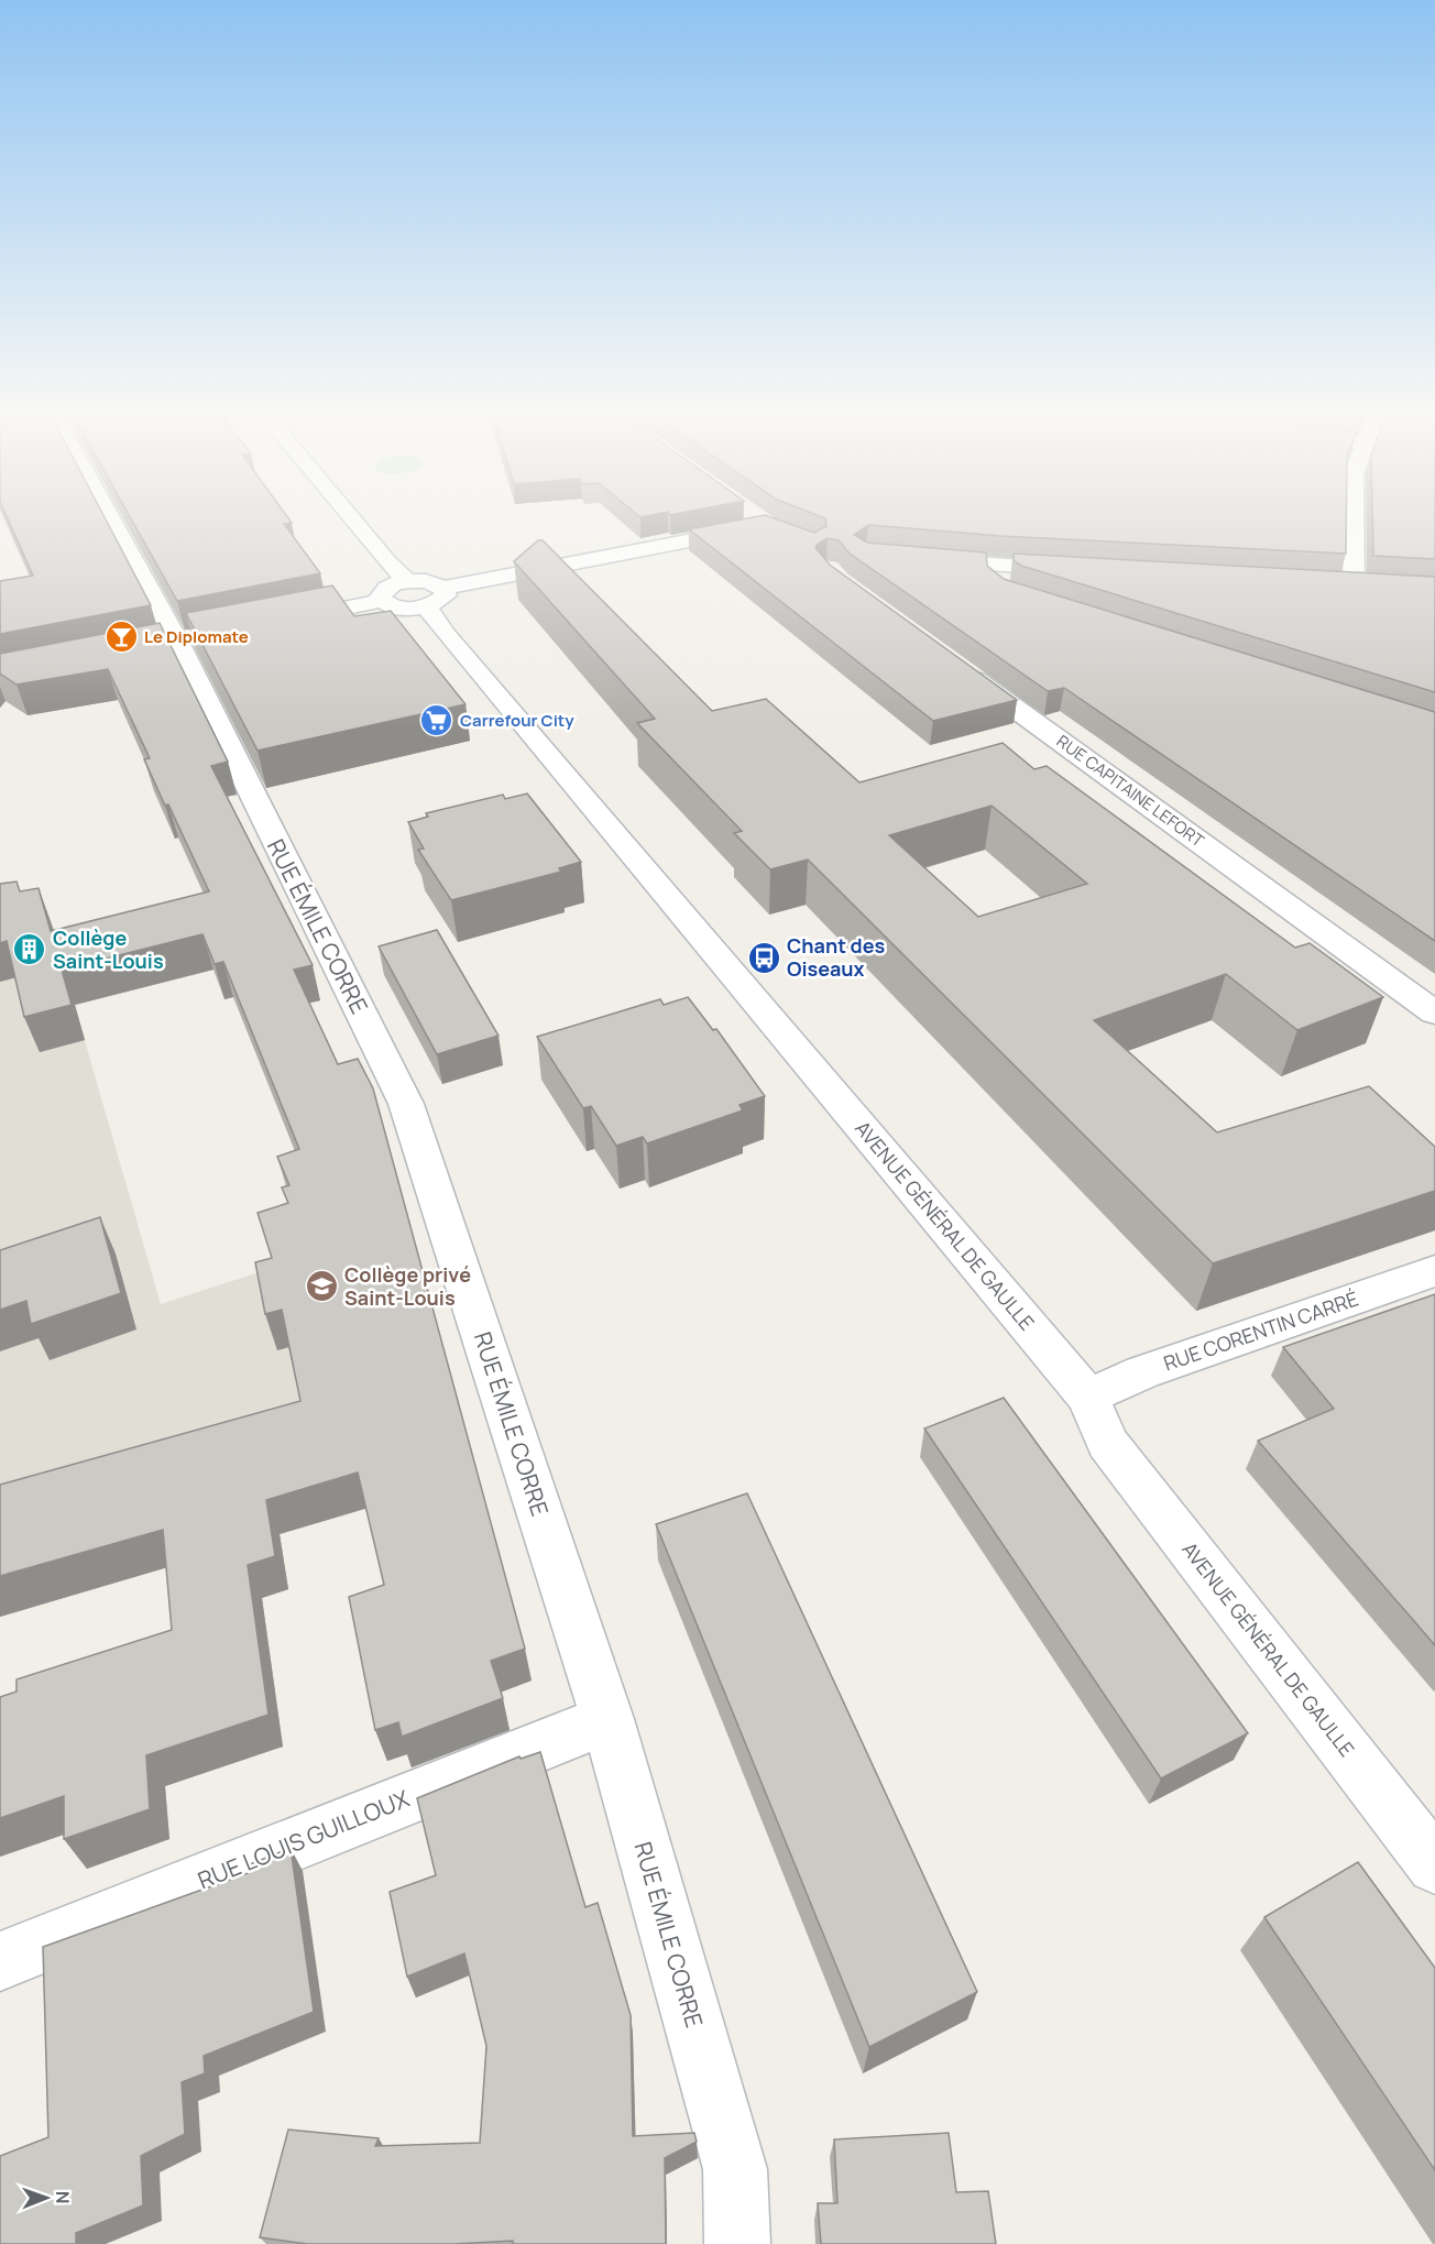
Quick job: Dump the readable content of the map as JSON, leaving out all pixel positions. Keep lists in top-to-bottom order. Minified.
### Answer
{"streets":{"street":["RUE CAPITAINE LEFORT","RUE ÉMILE CORRE","AVENUE GÉNÉRAL DE GAULLE","RUE CORENTIN CARRÉ","RUE LOUIS GUILLOUX"]},"crossings":[["RUE ÉMILE CORRE","RUE LOUIS GUILLOUX"],["AVENUE GÉNÉRAL DE GAULLE","RUE CORENTIN CARRÉ"]],"places":{"bar":["Le Diplomate"],"supermarket":["Carrefour City"],"building":["Collège Saint-Louis"],"bus stop":["Chant des Oiseaux"],"school or university":["Collège privé Saint-Louis"]},"north":"right"}
